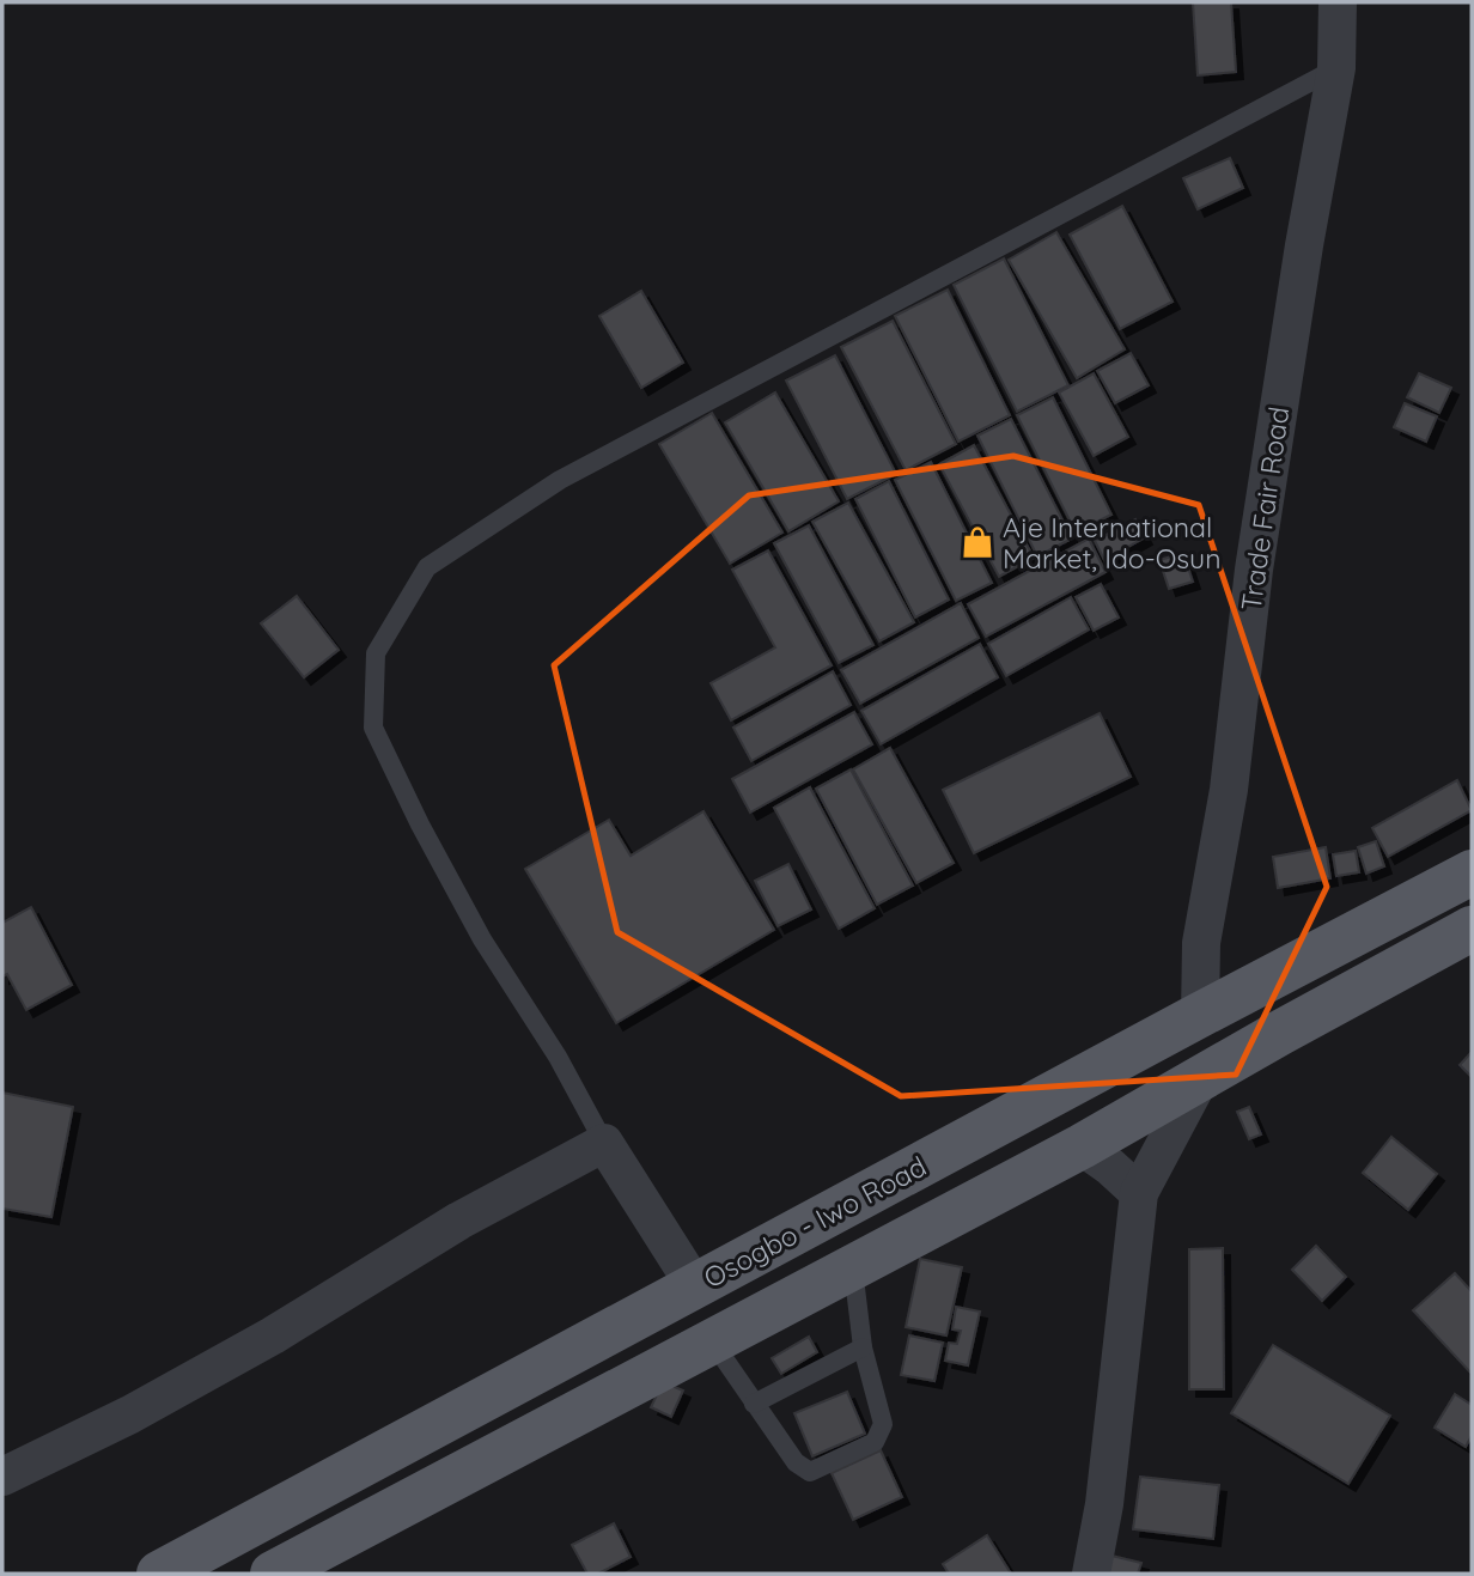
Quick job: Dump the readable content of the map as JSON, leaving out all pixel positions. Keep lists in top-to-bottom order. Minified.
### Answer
{"streets":{"main road":["Osogbo - Iwo Road"],"street":["Trade Fair Road"]},"crossings":[["Trade Fair Road","Osogbo - Iwo Road"]],"places":{"shop":["Aje International Market, Ido-Osun"]}}
